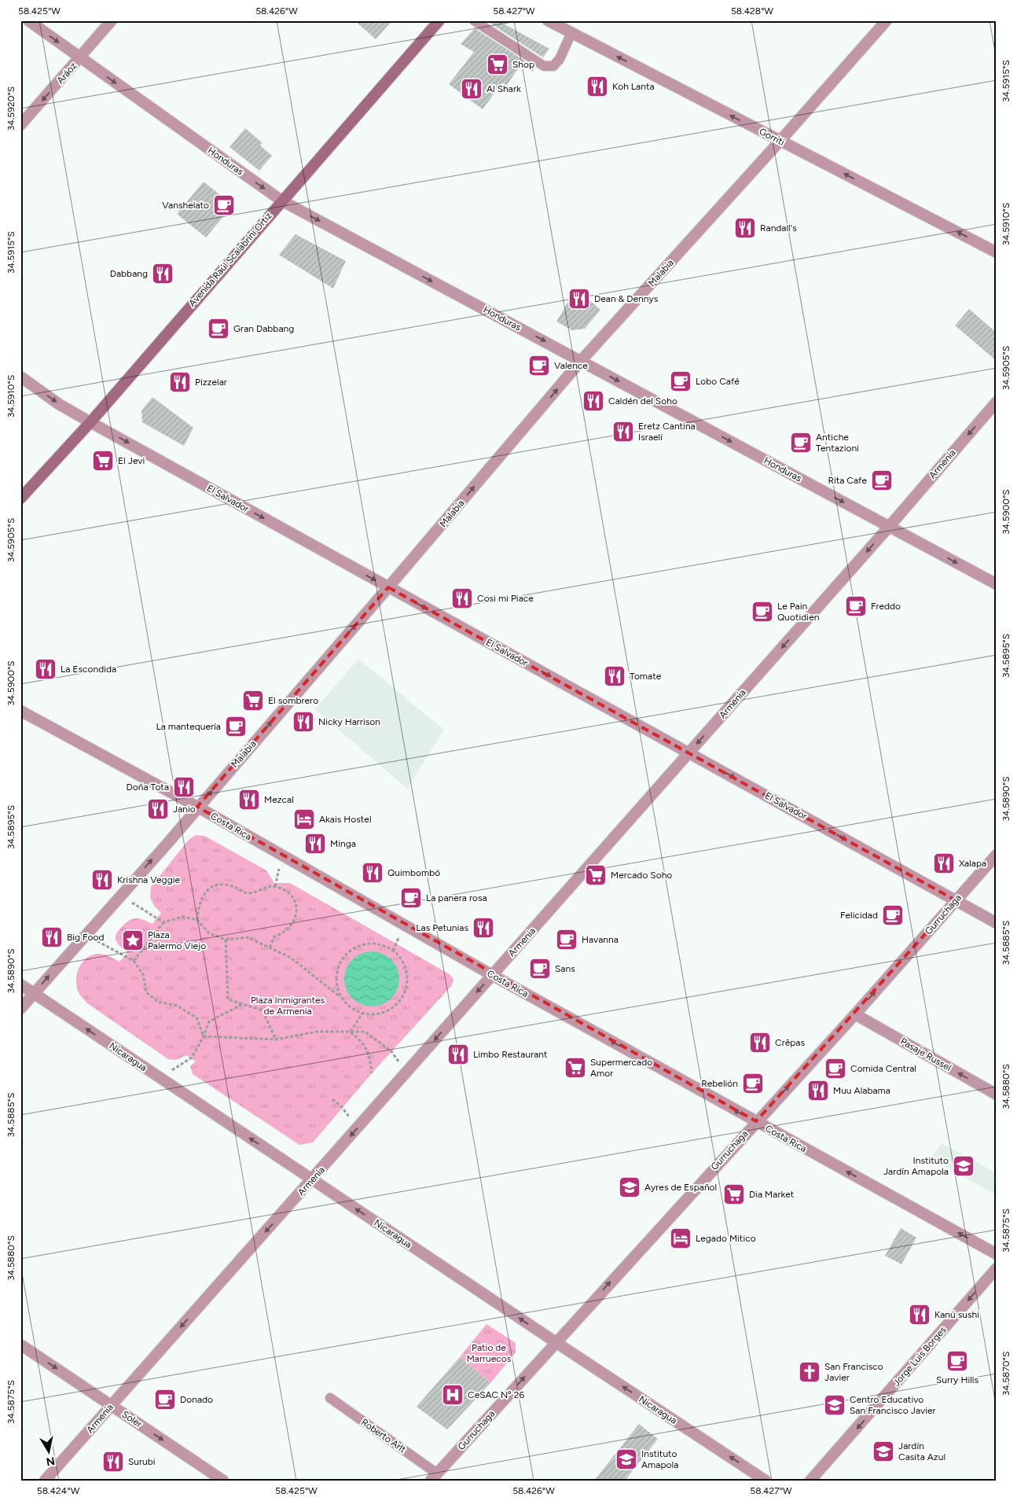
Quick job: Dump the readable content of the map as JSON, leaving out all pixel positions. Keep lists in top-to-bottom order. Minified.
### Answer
{"streets":{"main road":["Avenida Raúl Scalabrini Ortiz"],"street":["Aráoz","Gorriti","Honduras","Malabia","Armenia","El Salvador","Costa Rica","Gurruchaga","Pasaje Russel","Nicaragua","Jorge Luis Borges","Soler"],"lane":["Roberto Arlt"]},"crossings":[["Aráoz","Honduras"],["Gorriti","Malabia"],["Honduras","Avenida Raúl Scalabrini Ortiz"],["Honduras","Malabia"],["Honduras","Armenia"],["Avenida Raúl Scalabrini Ortiz","El Salvador"],["Malabia","El Salvador"],["Malabia","Costa Rica"],["Malabia","Nicaragua"],["Armenia","El Salvador"],["Armenia","Costa Rica"],["Armenia","Nicaragua"],["Armenia","Soler"],["El Salvador","Gurruchaga"],["Costa Rica","Gurruchaga"],["Gurruchaga","Pasaje Russel"],["Gurruchaga","Nicaragua"],["Gurruchaga","Roberto Arlt"]],"one_way":["Aráoz","Gorriti","Honduras","Malabia","Armenia","El Salvador","Costa Rica","Gurruchaga","Pasaje Russel","Nicaragua","Jorge Luis Borges","Soler"],"parks":["Plaza Inmigrantes de Armenia","Patio de Marruecos"],"places":{"supermarket":["Shop","El Jevi","El sombrero","Mercado Soho","Supermercado Amor","Dia Market"],"restaurant":["Koh Lanta","Al Shark","Randall's","Dabbang","Dean & Dennys","Pizzelar","Caldén del Soho","Eretz Cantina Israelí","Cosi mi Piace","La Escondida","Tomate","Nicky Harrison","Doña Tota","Mezcal","Janio","Minga","Xalapa","Quimbombó","Krishna Veggie","Las Petunias","Big Food","Crêpas","Limbo Restaurant","Muu Alabama","Kanú sushi","Surubi"],"cafe":["Vanshelato","Gran Dabbang","Valence","Lobo Café","Antiche Tentazioni","Rita Cafe","Freddo","Le Pain Quotidien","La mantequería","La panera rosa","Felicidad","Havanna","Sans","Comida Central","Rebelión","Surry Hills","Donado"],"hotel":["Akais Hostel","Legado Mitico"],"place":["Plaza Palermo Viejo"],"school or university":["Instituto Jardín Amapola","Ayres de Español","Centro Educativo San Francisco Javier","Jardín Casita Azul","Instituto Amapola"],"church":["San Francisco Javier"],"hospital":["CeSAC Nº 26"]},"north":"bottom","coordinates":["58.425°W","58.426°W","58.427°W","58.428°W","34.5915°S","34.5920°S","34.5910°S","34.5905°S","34.5900°S","34.5895°S","34.5890°S","34.5885°S","34.5880°S","34.5875°S","34.5870°S","58.424°W"]}
